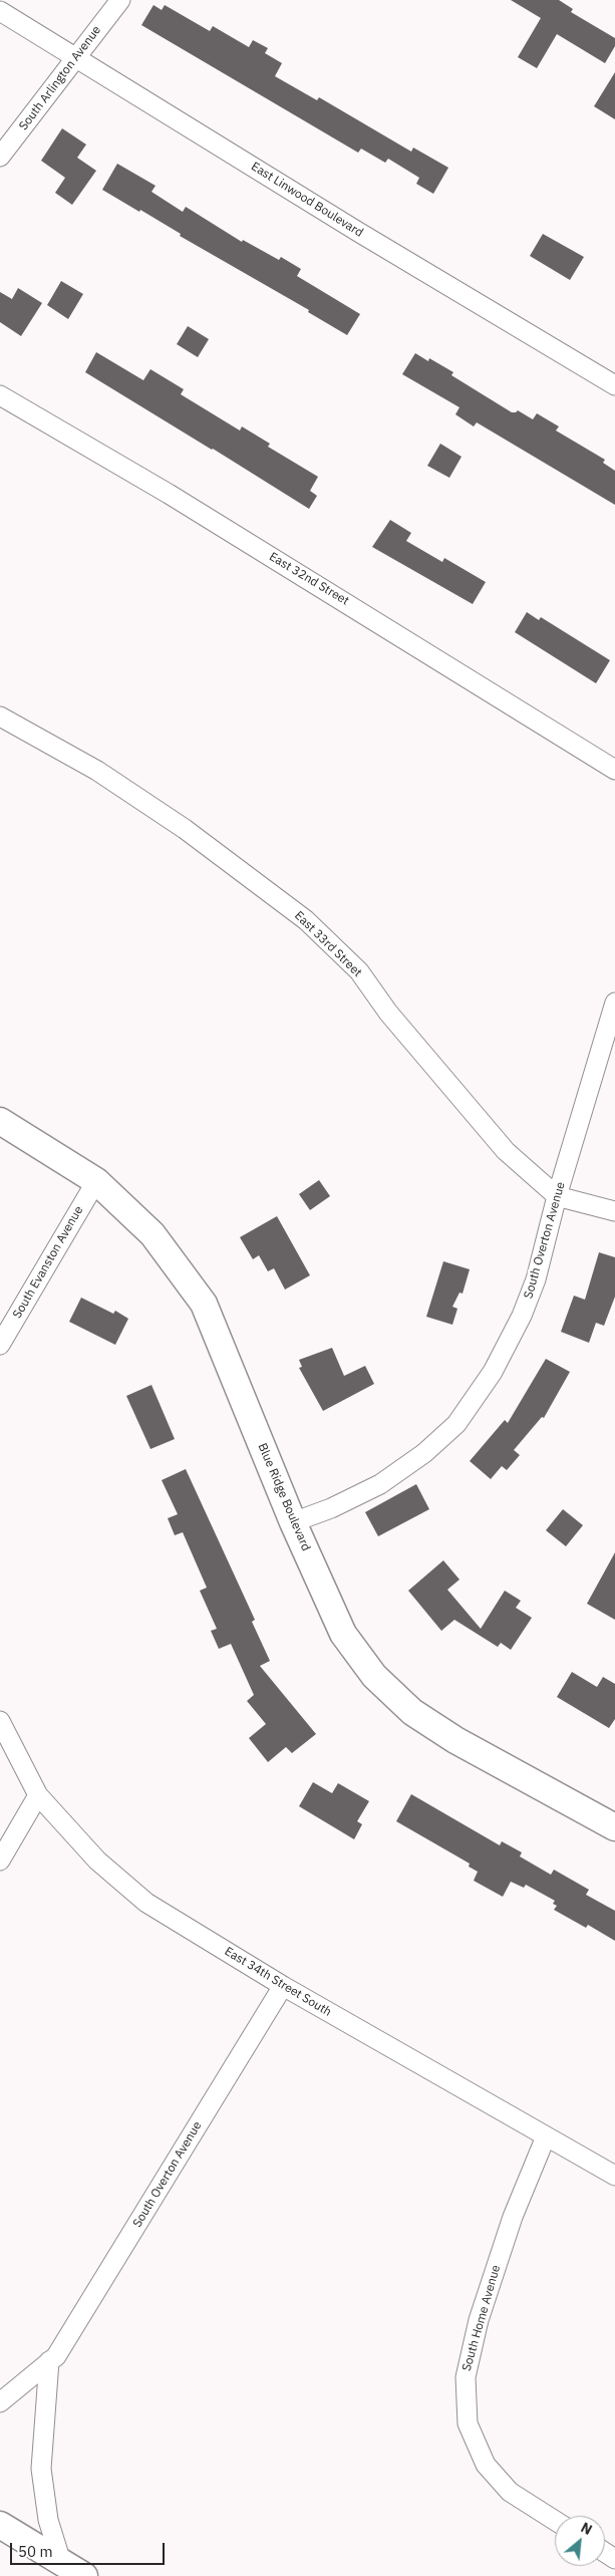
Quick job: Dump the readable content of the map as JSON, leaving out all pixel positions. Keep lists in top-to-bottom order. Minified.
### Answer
{"streets":{"street":["South Arlington Avenue","East Linwood Boulevard","East 32nd Street","East 33rd Street","South Overton Avenue","South Evanston Avenue","Blue Ridge Boulevard","East 34th Street South","South Home Avenue"]},"crossings":[["South Arlington Avenue","East Linwood Boulevard"],["East 33rd Street","South Overton Avenue"],["South Overton Avenue","Blue Ridge Boulevard"],["South Overton Avenue","East 34th Street South"],["South Evanston Avenue","Blue Ridge Boulevard"],["East 34th Street South","South Home Avenue"]],"scale_bar":"50 m","north":"top right"}
